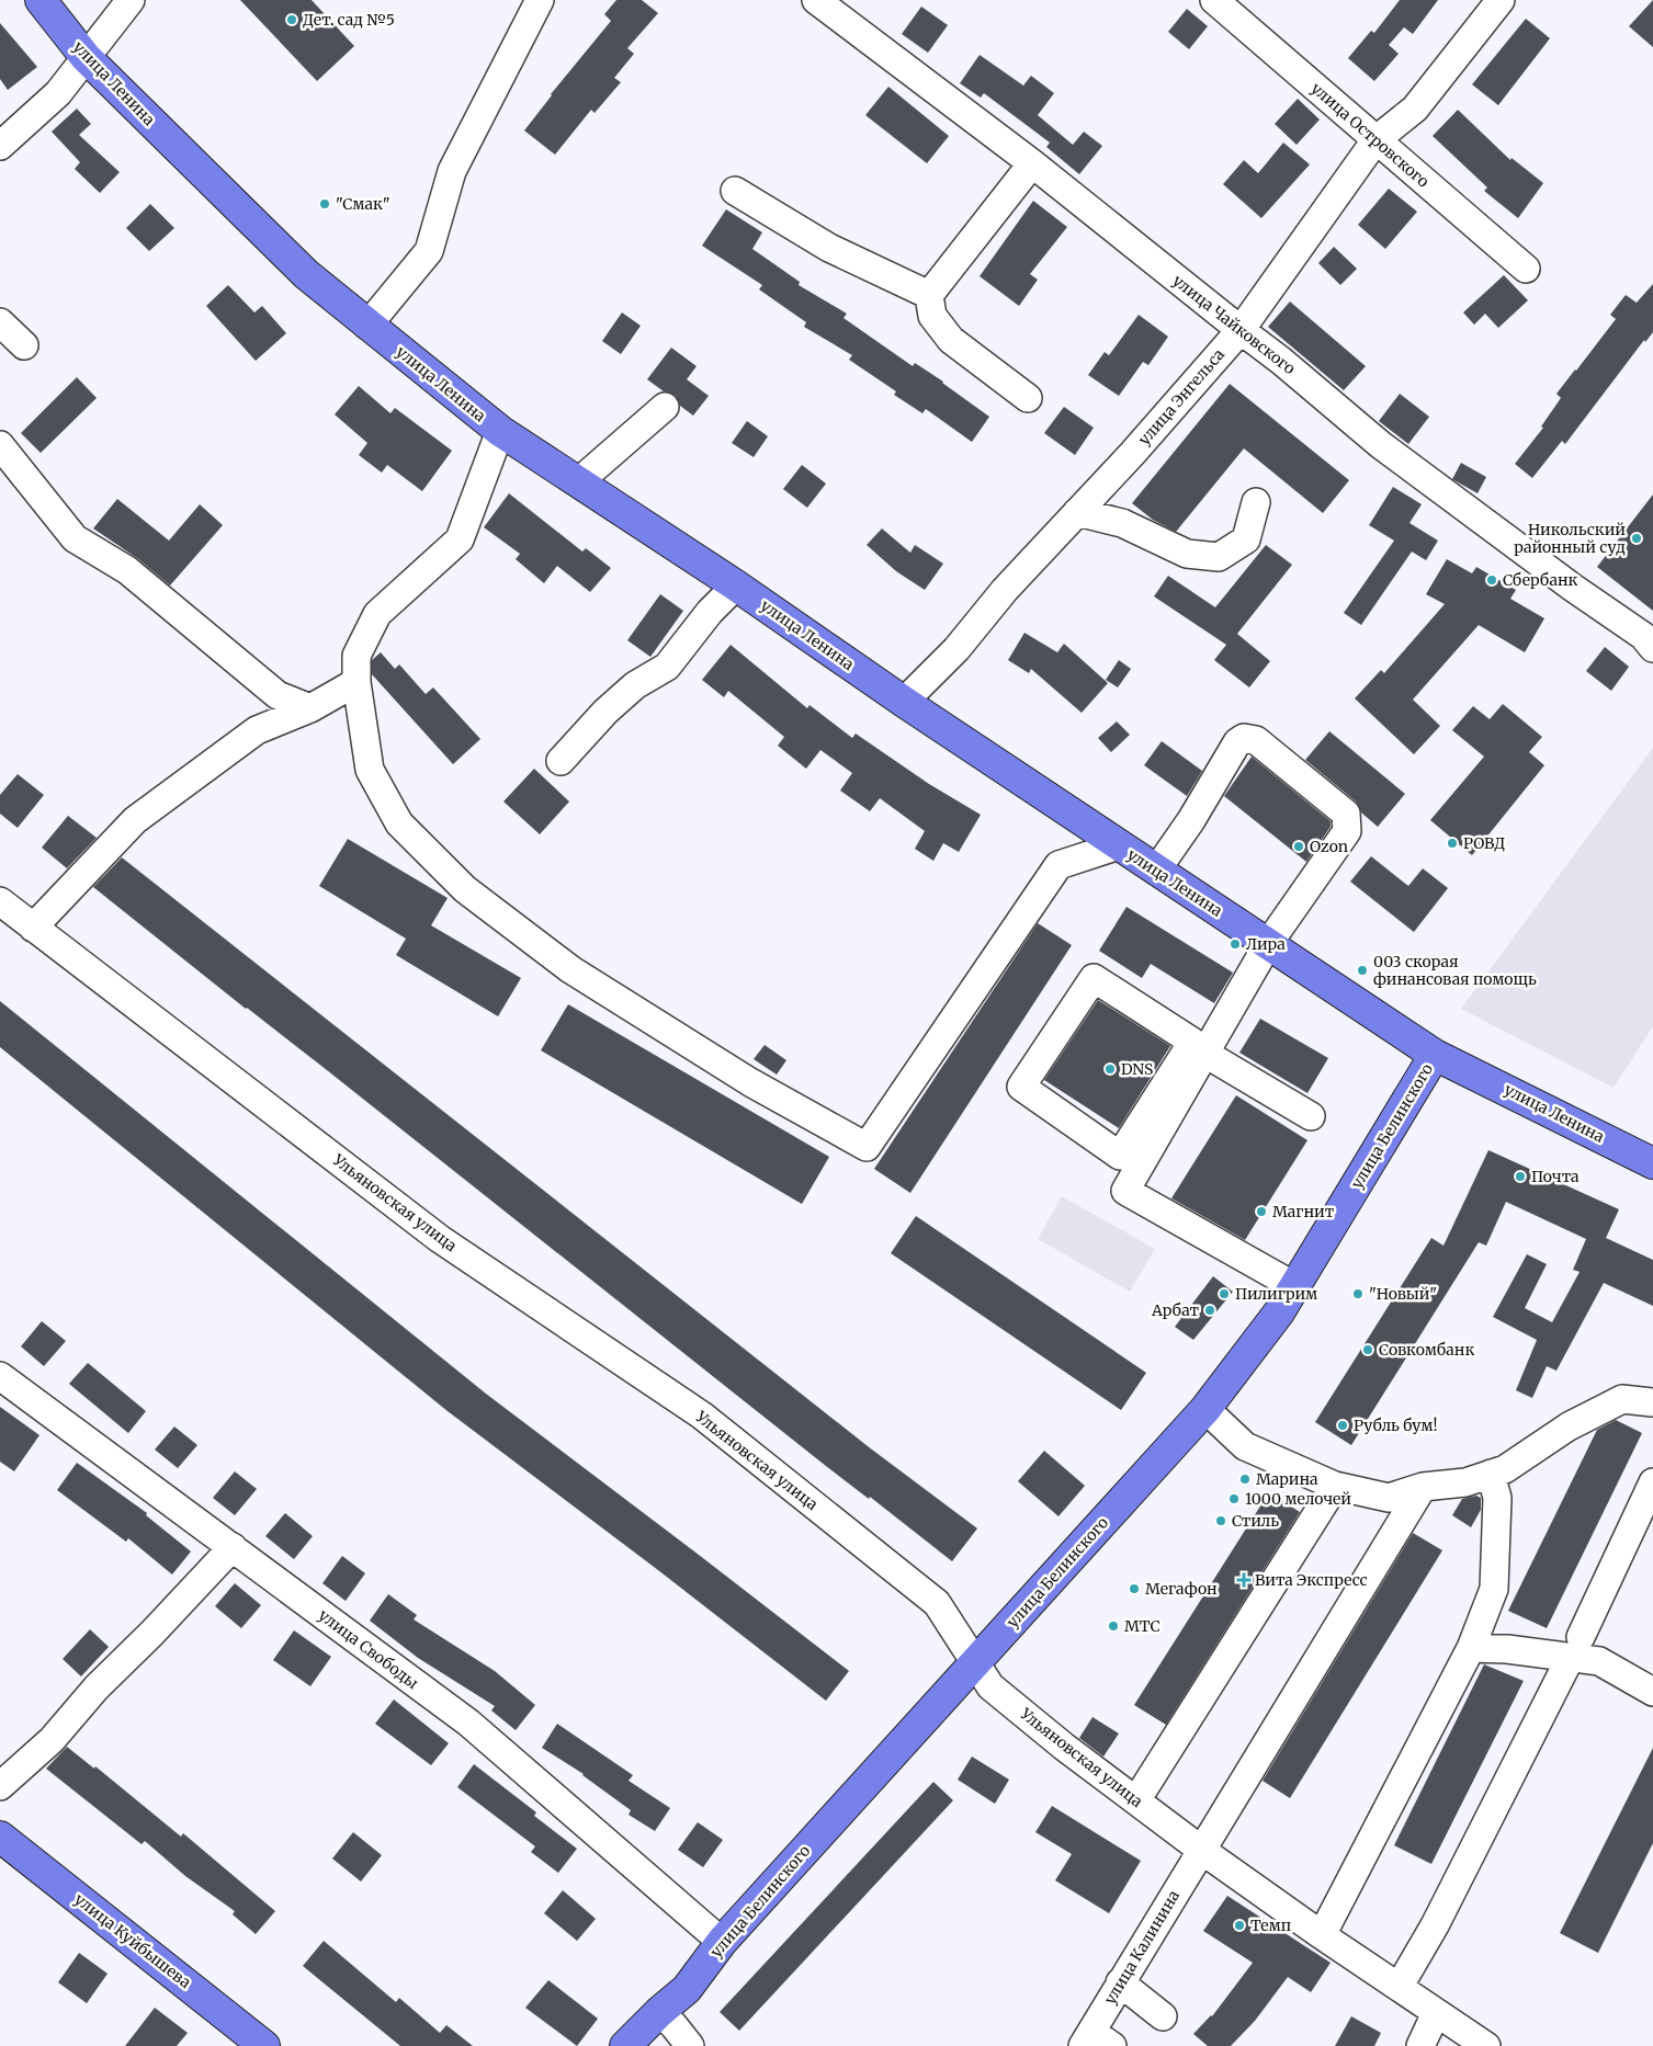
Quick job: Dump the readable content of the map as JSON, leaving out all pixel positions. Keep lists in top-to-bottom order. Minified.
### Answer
{"streets":{"main road":["улица Ленина","улица Белинского","улица Куйбышева"],"street":["улица Островского","улица Чайковского","улица Энгельса","Ульяновская улица","улица Свободы","улица Калинина"]},"crossings":[["улица Ленина","улица Энгельса"],["улица Ленина","улица Белинского"],["улица Островского","улица Энгельса"],["улица Чайковского","улица Энгельса"],["улица Белинского","Ульяновская улица"],["улица Белинского","улица Свободы"],["Ульяновская улица","улица Калинина"]],"places":{"other":["Дет. сад №5","\"Смак\"","Никольский районный суд","Сбербанк","РОВД","Ozon","Лира","003 скорая финансовая помощь","DNS","Почта","Магнит","Пилигрим","\"Новый\"","Арбат","Совкомбанк","Рубль бум!","Марина","1000 мелочей","Стиль","Мегафон","МТС","Темп"],"health":["Вита Экспресс"]}}
